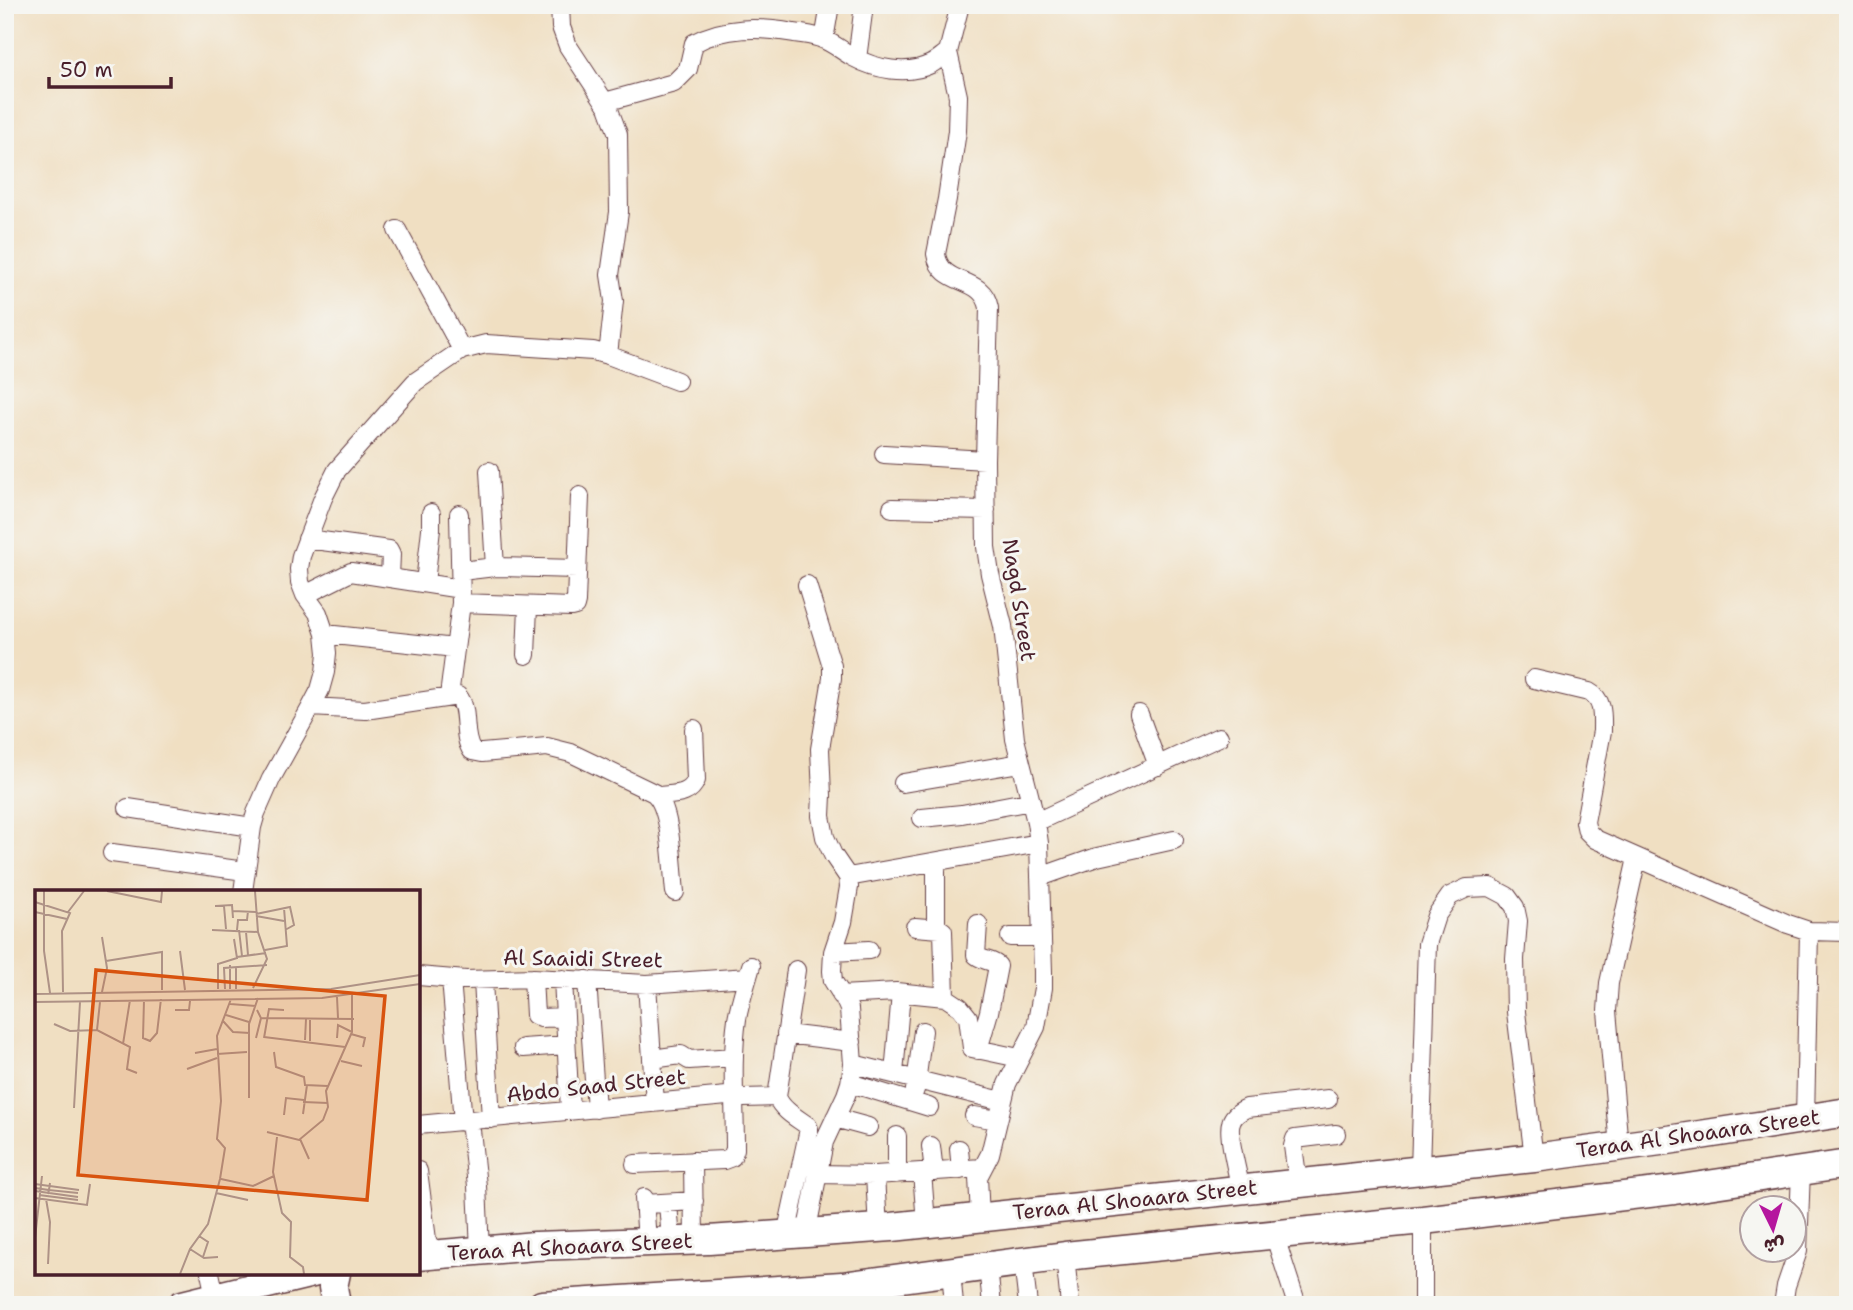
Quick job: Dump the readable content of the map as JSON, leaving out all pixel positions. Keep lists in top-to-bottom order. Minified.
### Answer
{"streets":{"highway":["Teraa Al Shoaara Street"],"street":["Nagd Street","Al Saaidi Street","Abdo Saad Street"]},"crossings":[["Nagd Street","Teraa Al Shoaara Street"]],"scale_bar":"50 m","north":"bottom"}
